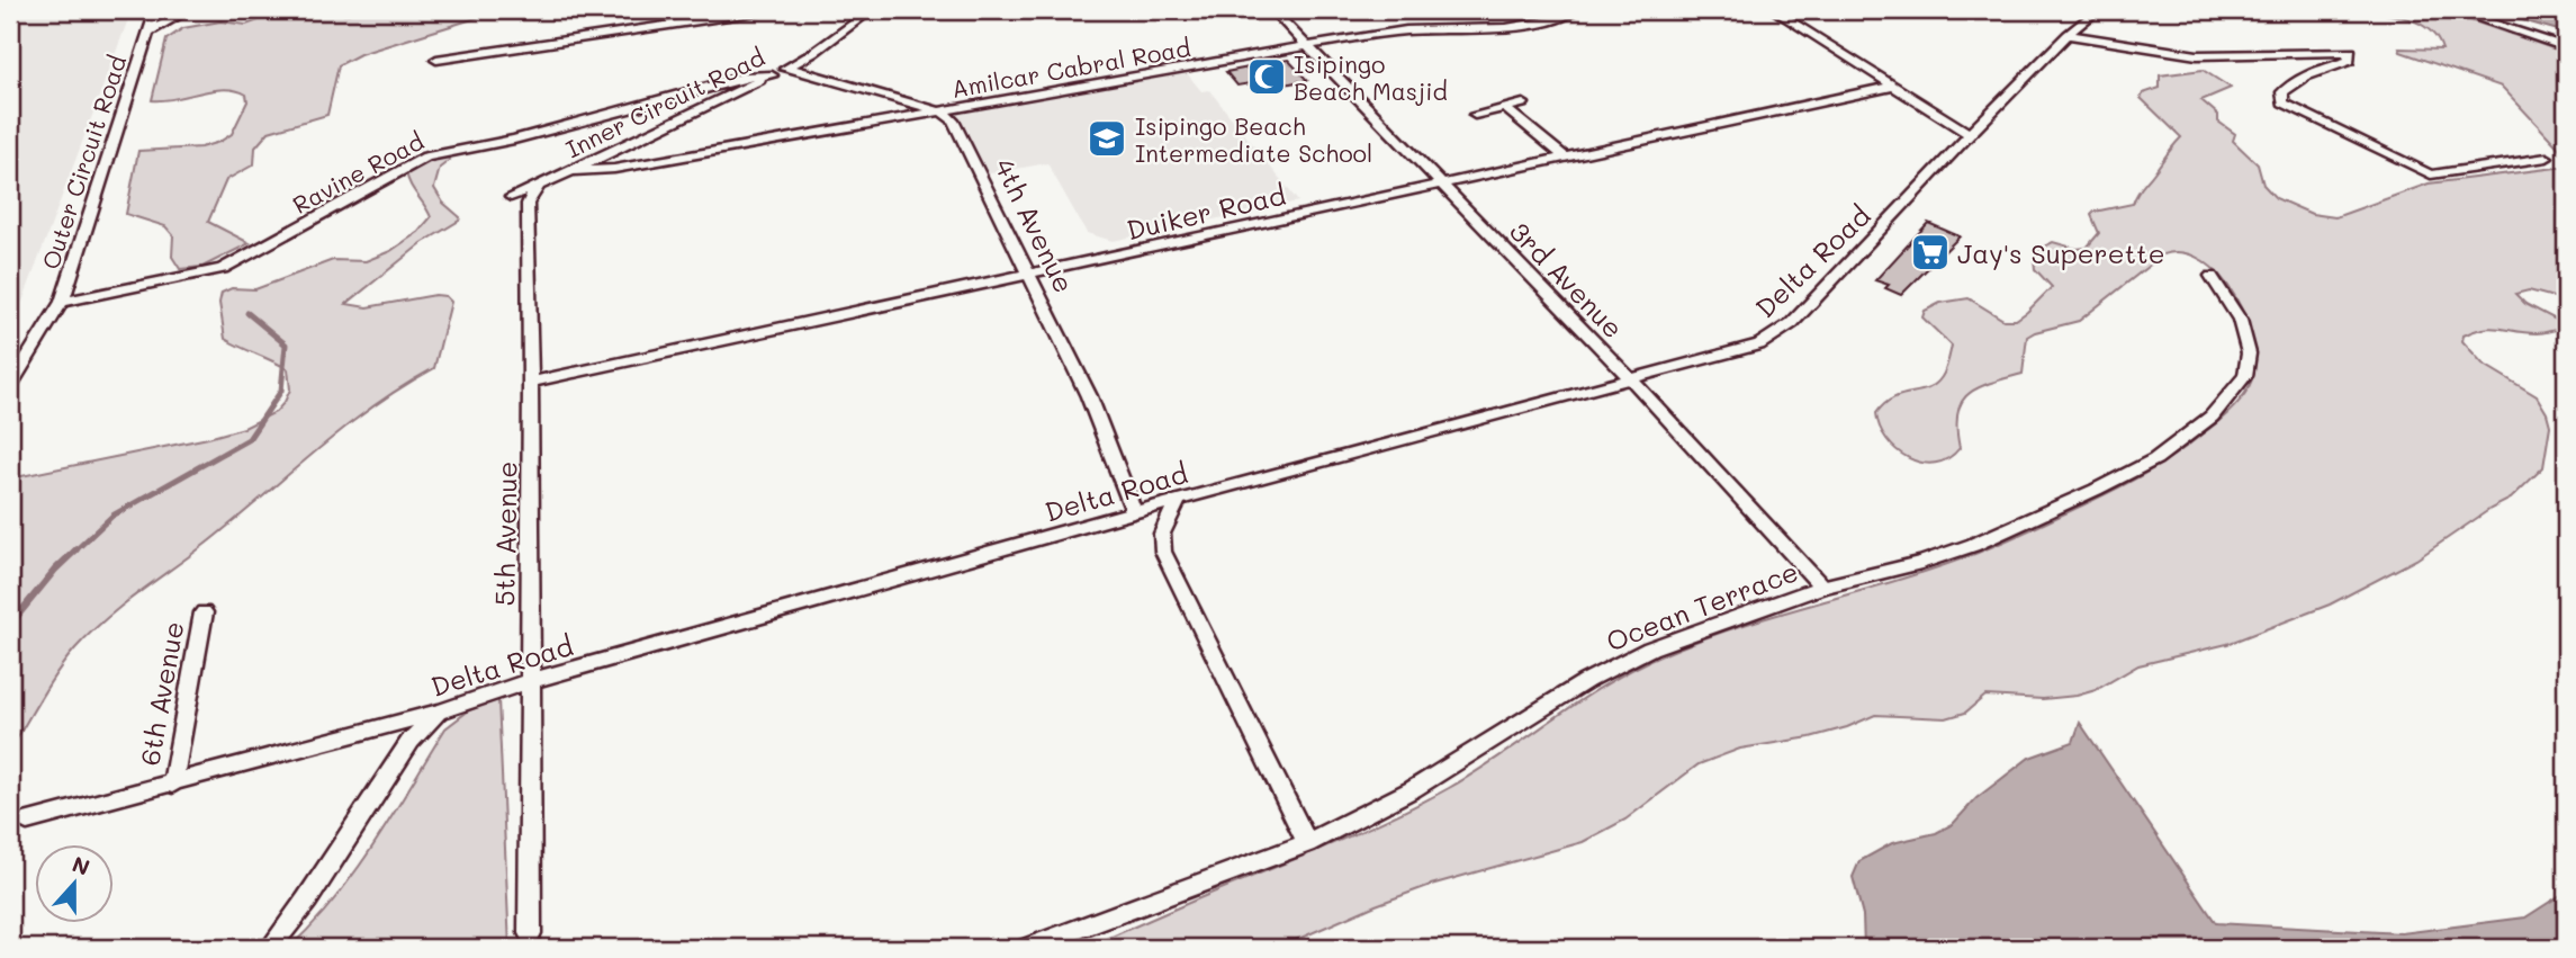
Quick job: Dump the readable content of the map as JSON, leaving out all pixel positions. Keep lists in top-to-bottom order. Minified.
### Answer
{"streets":{"street":["Amilcar Cabral Road","Inner Circuit Road","Outer Circuit Road","Ravine Road","Duiker Road","4th Avenue","Delta Road","3rd Avenue","5th Avenue","Ocean Terrace","6th Avenue"]},"crossings":[["Amilcar Cabral Road","Inner Circuit Road"],["Amilcar Cabral Road","4th Avenue"],["Amilcar Cabral Road","3rd Avenue"],["Inner Circuit Road","Ravine Road"],["Inner Circuit Road","5th Avenue"],["Outer Circuit Road","Ravine Road"],["Duiker Road","4th Avenue"],["Duiker Road","3rd Avenue"],["Duiker Road","5th Avenue"],["4th Avenue","Delta Road"],["Delta Road","3rd Avenue"],["Delta Road","5th Avenue"],["Delta Road","6th Avenue"],["3rd Avenue","Ocean Terrace"]],"places":{"mosque":["Isipingo Beach Masjid"],"school or university":["Isipingo Beach Intermediate School"],"supermarket":["Jay's Superette"]},"north":"top"}
